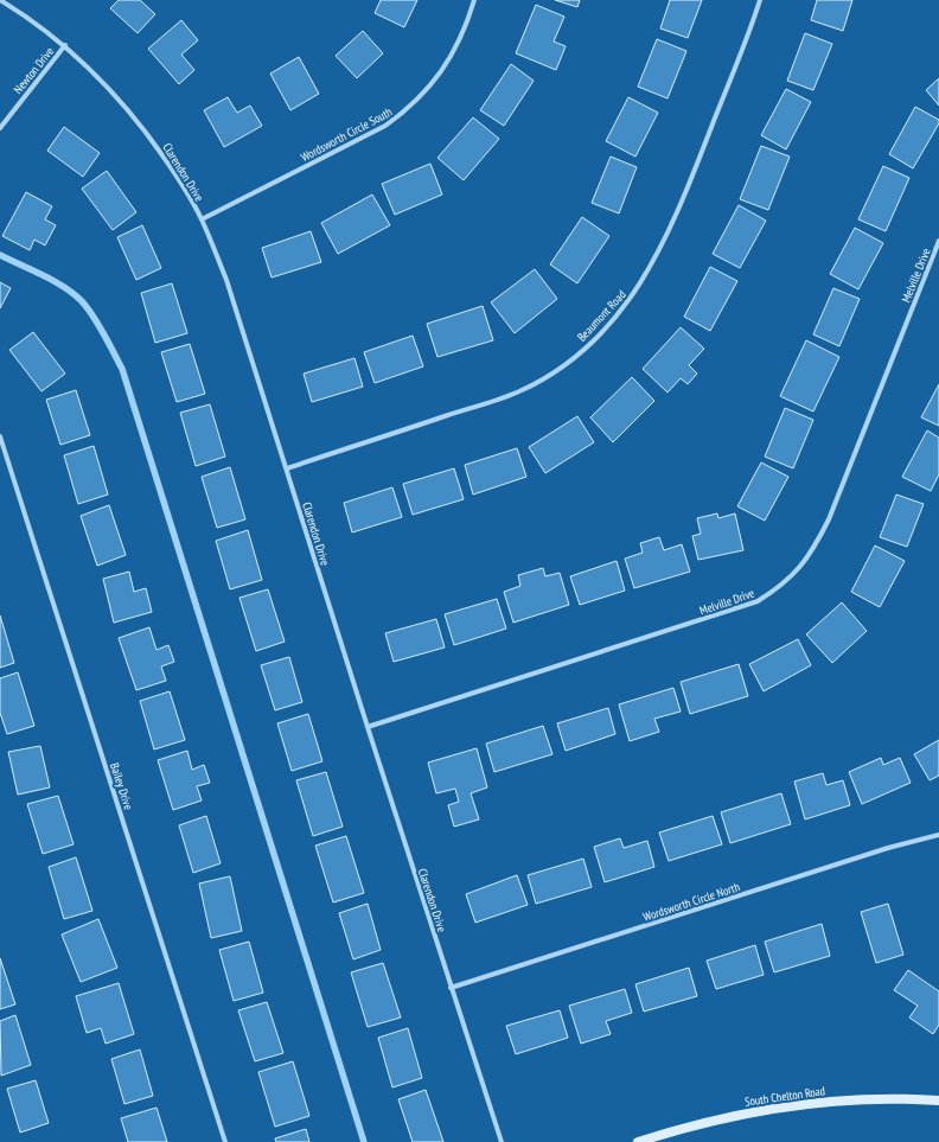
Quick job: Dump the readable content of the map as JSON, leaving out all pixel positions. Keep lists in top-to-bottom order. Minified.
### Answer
{"streets":{"main road":["South Chelton Road"],"street":["Newton Drive","Wordsworth Circle South","Clarendon Drive","Melville Drive","Beaumont Road","Bailey Drive","Wordsworth Circle North"]},"crossings":[["Newton Drive","Clarendon Drive"],["Wordsworth Circle South","Clarendon Drive"],["Clarendon Drive","Melville Drive"],["Clarendon Drive","Beaumont Road"],["Clarendon Drive","Wordsworth Circle North"]]}
